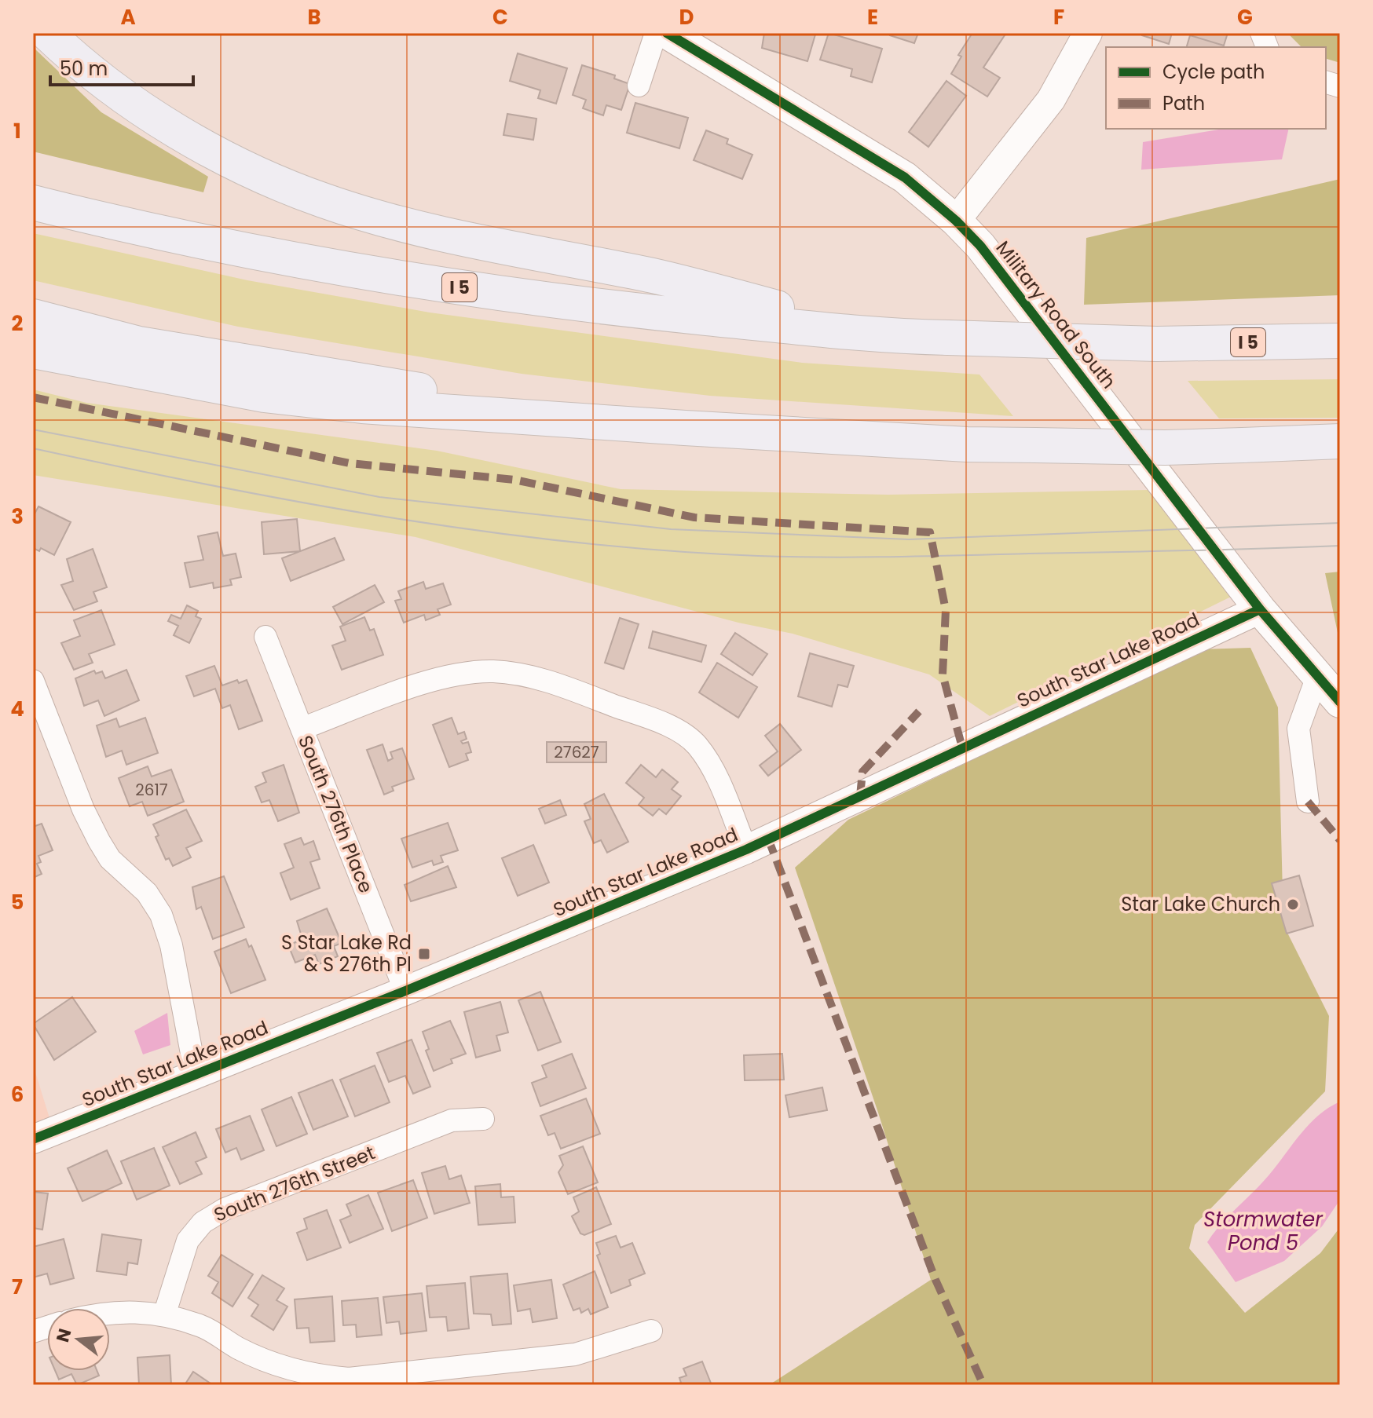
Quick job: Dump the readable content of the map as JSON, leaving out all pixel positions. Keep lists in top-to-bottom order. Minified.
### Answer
{"streets":{"highway":["I 5"],"main road":["Military Road South"],"street":["South Star Lake Road","South 276th Place","South 276th Street"]},"crossings":[["Military Road South","South Star Lake Road"],["South Star Lake Road","South 276th Place"]],"water":["Stormwater Pond 5"],"places":{"other":["Star Lake Church"],"transit":["S Star Lake Rd & S 276th Pl"]},"house_numbers":["27627","2617"],"legend":["Cycle path","Path"],"scale_bar":"50 m","north":"left","grid":{"columns":["A","B","C","D","E","F","G"],"rows":["1","2","3","4","5","6","7"]}}
